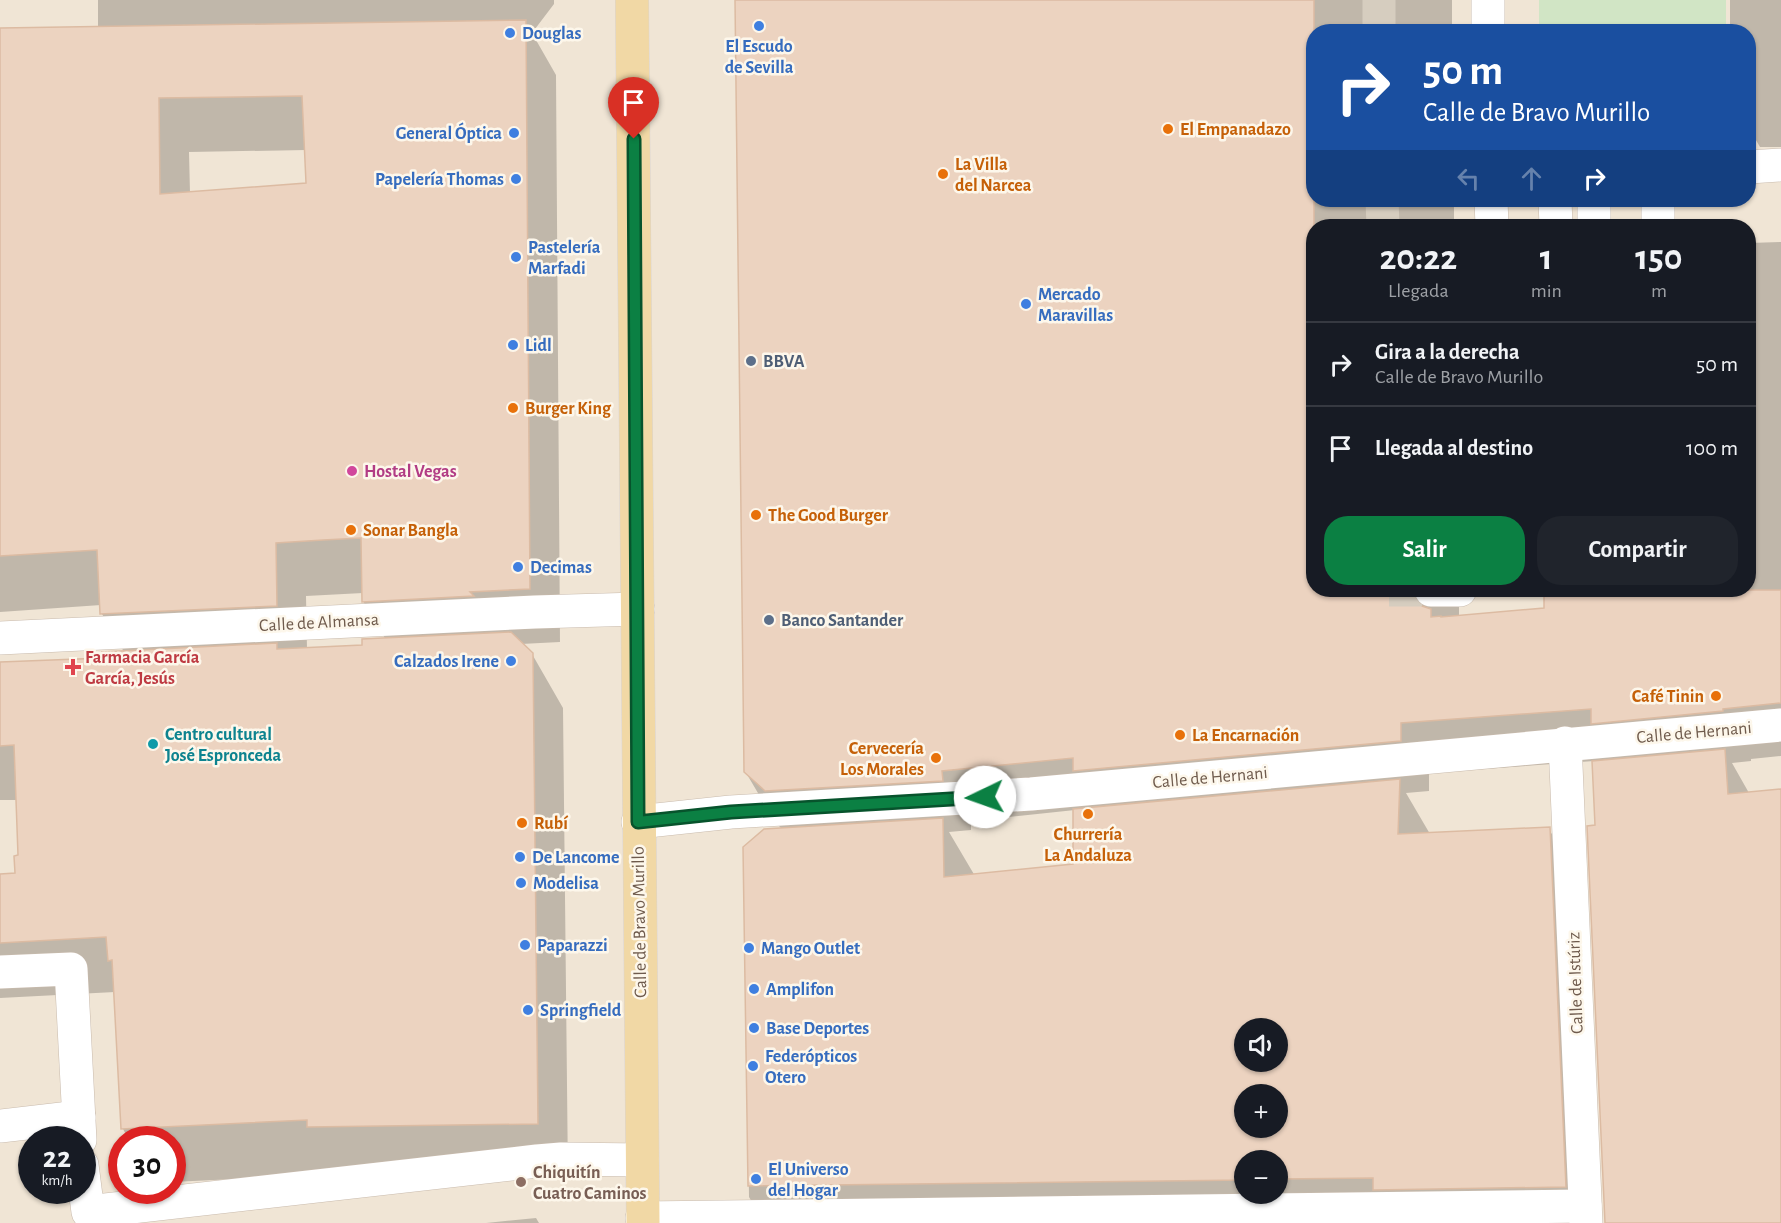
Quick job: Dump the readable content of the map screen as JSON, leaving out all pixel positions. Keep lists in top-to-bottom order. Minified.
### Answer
{"streets":{"main road":["Calle de Bravo Murillo"],"street":["Calle de Almansa","Calle de Hernani","Calle de Istúriz"]},"crossings":[["Calle de Almansa","Calle de Bravo Murillo"],["Calle de Hernani","Calle de Bravo Murillo"],["Calle de Hernani","Calle de Istúriz"]],"places":{"other":["El Escudo de Sevilla","Douglas","El Empanadazo","General Óptica","La Villa del Narcea","Papelería Thomas","Pastelería Marfadi","Mercado Maravillas","Lidl","BBVA","Burger King","Hostal Vegas","The Good Burger","Sonar Bangla","Decimas","Banco Santander","Calzados Irene","Café Tinin","La Encarnación","Centro cultural José Espronceda","Cervecería Los Morales","Churrería La Andaluza","Rubí","De Lancome","Modelisa","Paparazzi","Mango Outlet","Amplifon","Springfield","Base Deportes","Federópticos Otero","El Universo del Hogar","Chiquitín Cuatro Caminos"],"health":["Farmacia García García, Jesús"]},"page":{"turn":["50 m","Calle de Bravo Murillo"],"eta":["20:22","Llegada","1","min","150","m"],"list":[{"name":"Gira a la derecha","note":"Calle de Bravo Murillo","value":"50 m"},{"name":"Llegada al destino","value":"100 m"}],"buttons":["Salir","Compartir"],"map_buttons":["+","−"],"speed":"22 km/h","limit":"30"}}
